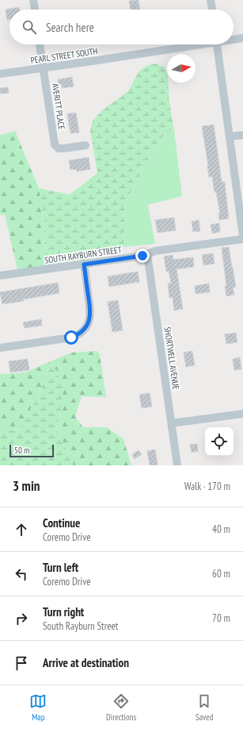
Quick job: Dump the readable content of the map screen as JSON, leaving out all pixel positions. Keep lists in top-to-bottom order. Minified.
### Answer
{"streets":{"street":["PEARL STREET SOUTH","AVERITT PLACE","SOUTH RAYBURN STREET","SHORTWELL AVENUE"]},"crossings":[["PEARL STREET SOUTH","AVERITT PLACE"],["SOUTH RAYBURN STREET","SHORTWELL AVENUE"]],"scale_bar":"50 m","north":"right","page":{"search":"Search here","scale":"50 m","heading":["3 min","Walk · 170 m"],"list":[["Continue","Coremo Drive","40 m"],["Turn left","Coremo Drive","60 m"],["Turn right","South Rayburn Street","70 m"],"Arrive at destination"],"nav":["Map","Directions","Saved"]}}
